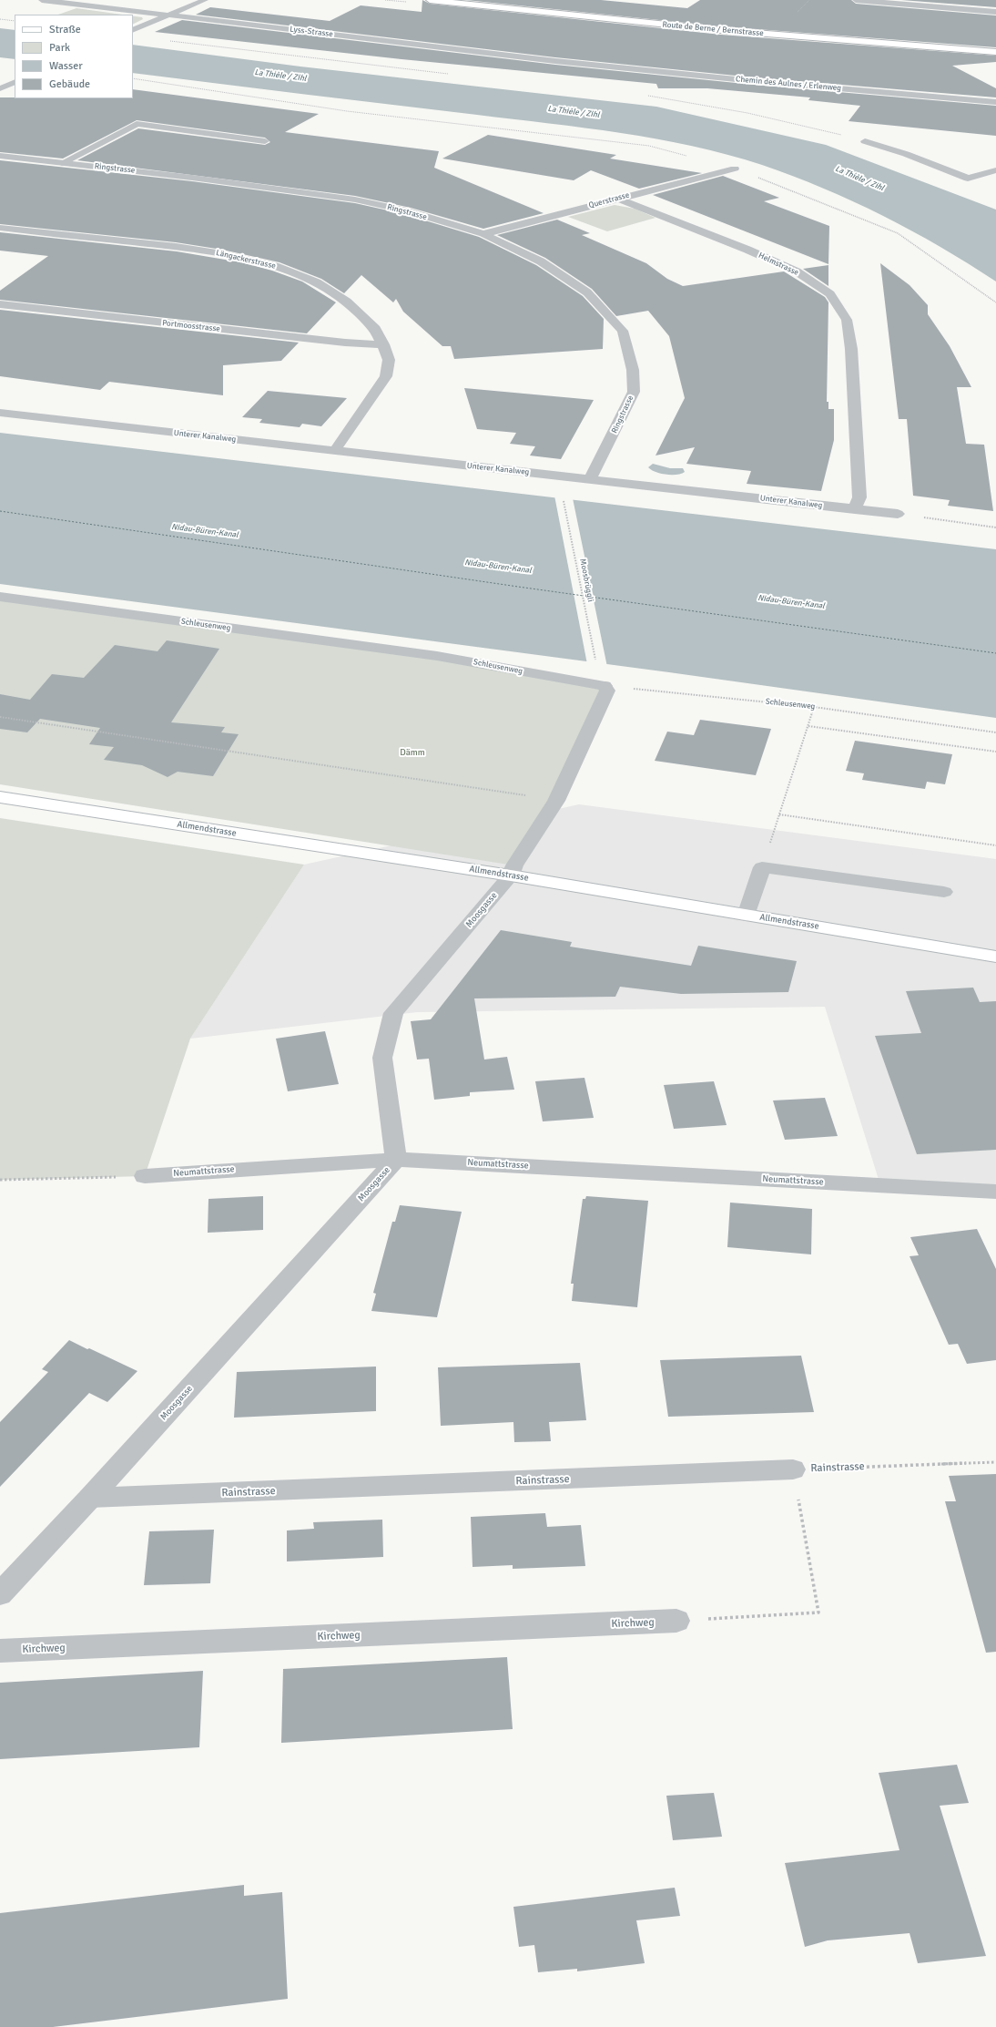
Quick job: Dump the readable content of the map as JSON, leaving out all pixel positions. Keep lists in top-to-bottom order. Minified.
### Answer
{"streets":{"main road":["Route de Berne / Bernstrasse","Allmendstrasse"],"street":["Lyss-Strasse","Chemin des Aulnes / Erlenweg","Ringstrasse","Querstrasse","Längackerstrasse","Helmstrasse","Portmoosstrasse","Unterer Kanalweg","Schleusenweg","Moosgasse","Neumattstrasse","Rainstrasse","Kirchweg"],"path":["Moosbrüggli"]},"crossings":[["Lyss-Strasse","Chemin des Aulnes / Erlenweg"],["Ringstrasse","Querstrasse"],["Ringstrasse","Unterer Kanalweg"],["Querstrasse","Helmstrasse"],["Längackerstrasse","Portmoosstrasse"],["Längackerstrasse","Unterer Kanalweg"],["Helmstrasse","Unterer Kanalweg"],["Schleusenweg","Moosgasse"],["Allmendstrasse","Moosgasse"],["Moosgasse","Neumattstrasse"],["Moosgasse","Rainstrasse"]],"water":["La Thièle / Zihl","Nidau-Büren-Kanal"],"parks":["Dämm"],"legend":["Straße","Park","Wasser","Gebäude"]}
